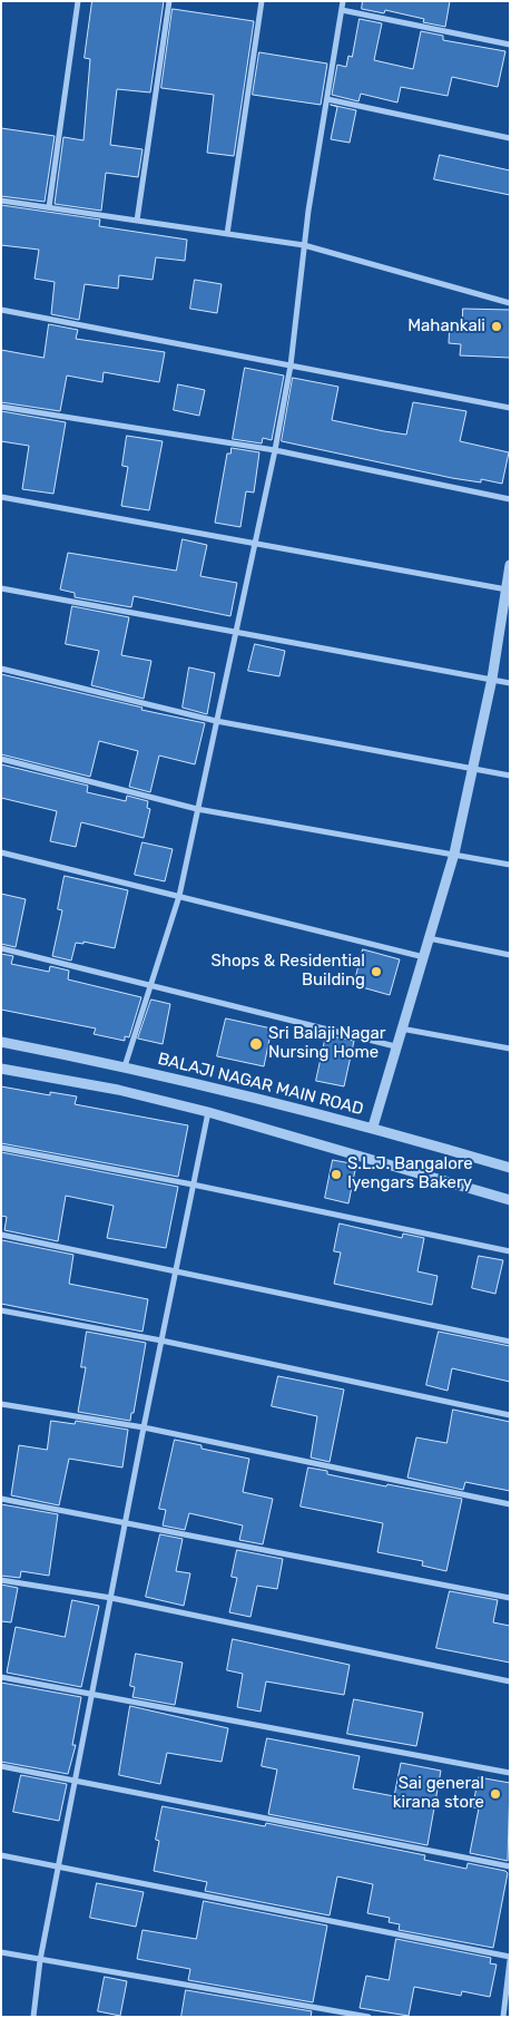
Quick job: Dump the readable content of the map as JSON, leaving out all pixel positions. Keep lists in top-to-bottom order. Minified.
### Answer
{"streets":{"street":["BALAJI NAGAR MAIN ROAD"]},"places":["Mahankali","Shops & Residential Building","Sri Balaji Nagar Nursing Home","S.L.J. Bangalore Iyengars Bakery","Sai general kirana store"]}
